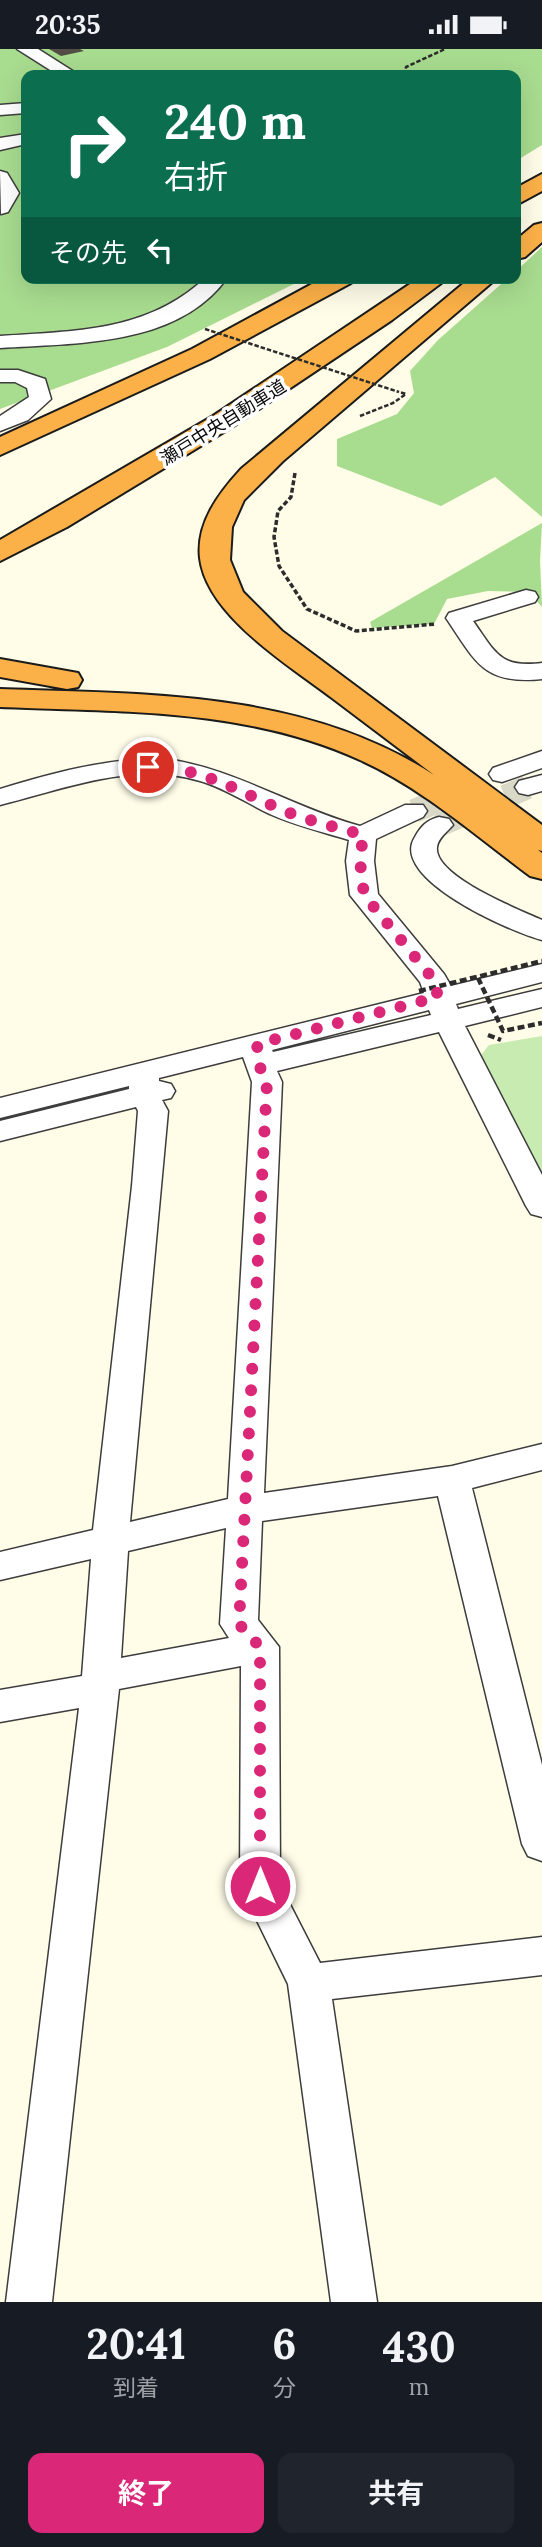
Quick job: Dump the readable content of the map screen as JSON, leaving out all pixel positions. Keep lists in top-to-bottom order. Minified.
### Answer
{"streets":{"highway":["瀬戸中央自動車道"]},"page":{"status":"20:35","turn":["240 m","右折"],"then":"その先","eta":["20:41","到着","6","分","430","m"],"buttons":["終了","共有"]}}
